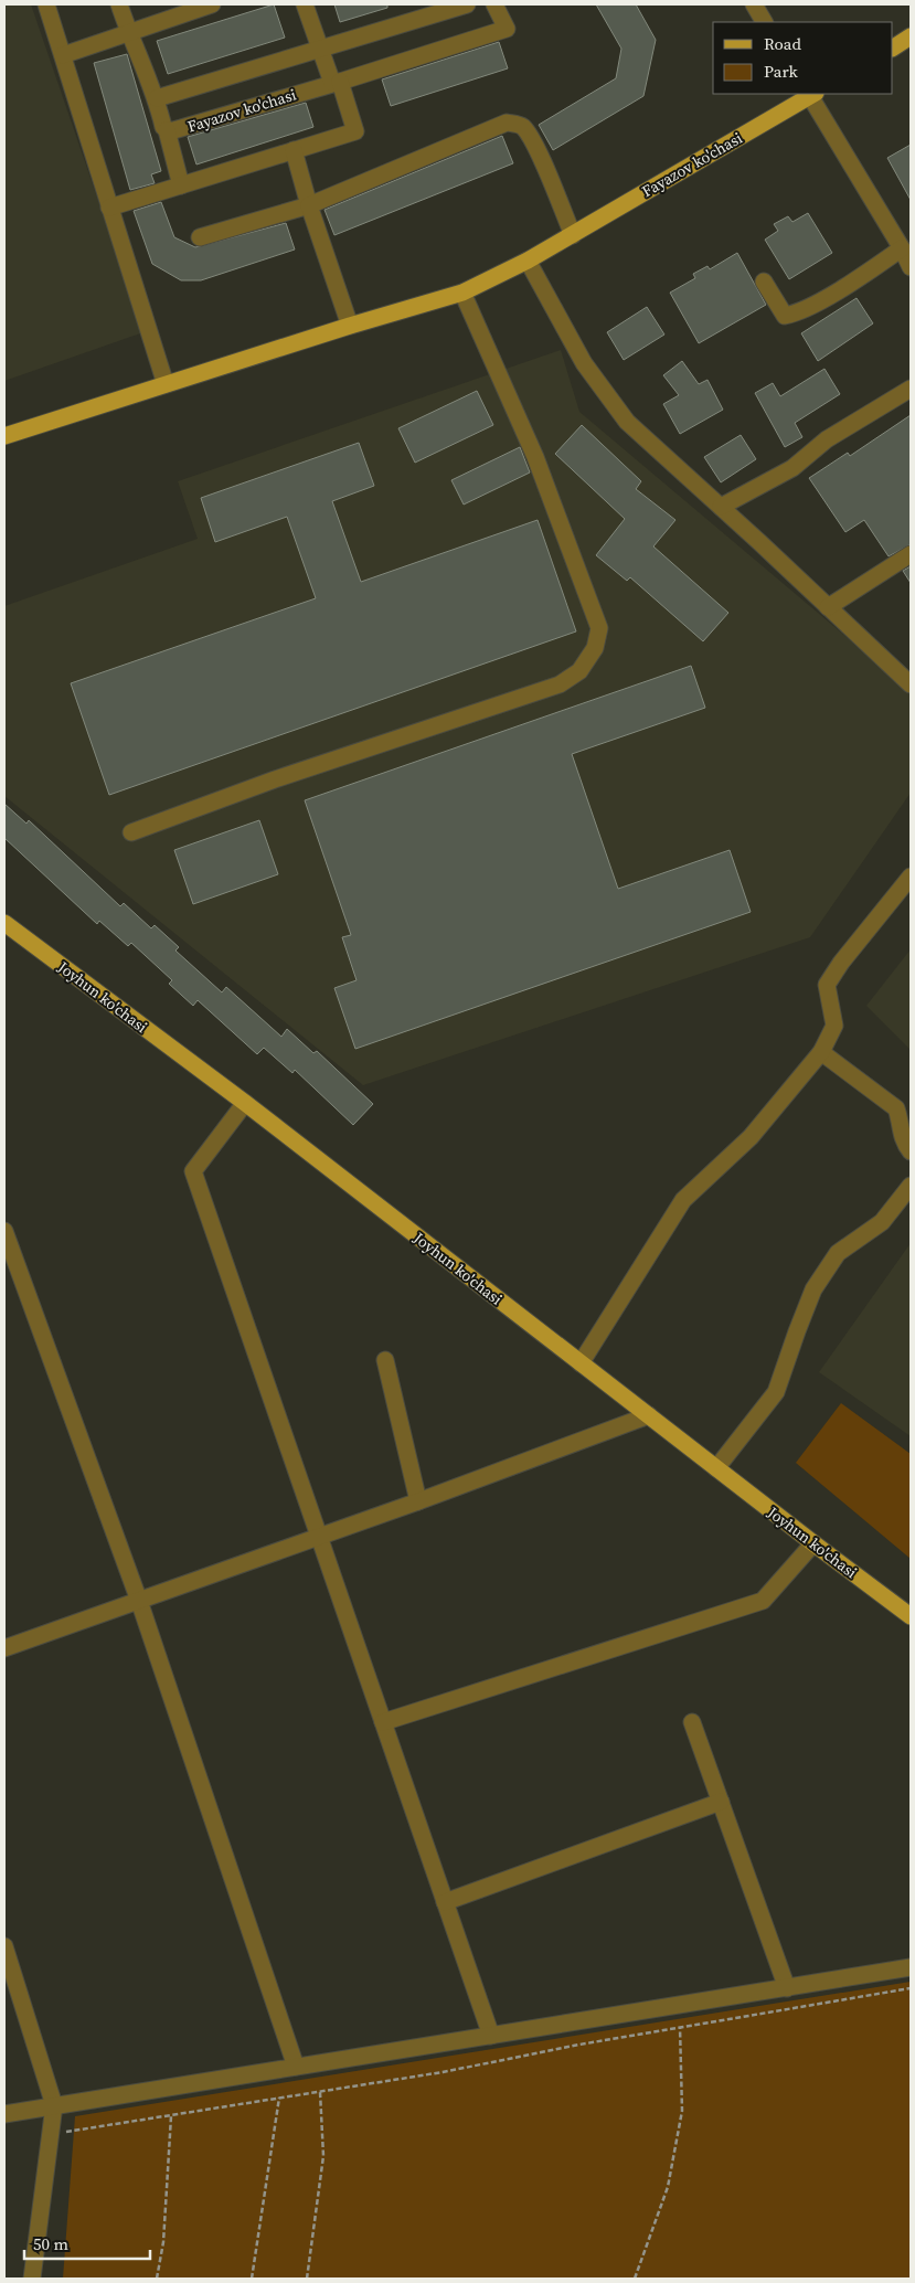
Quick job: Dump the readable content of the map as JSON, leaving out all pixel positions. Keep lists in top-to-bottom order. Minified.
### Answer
{"streets":{"main road":["Fayazov ko'chasi","Joyhun ko'chasi"]},"legend":["Road","Park"],"scale_bar":"50 m"}
